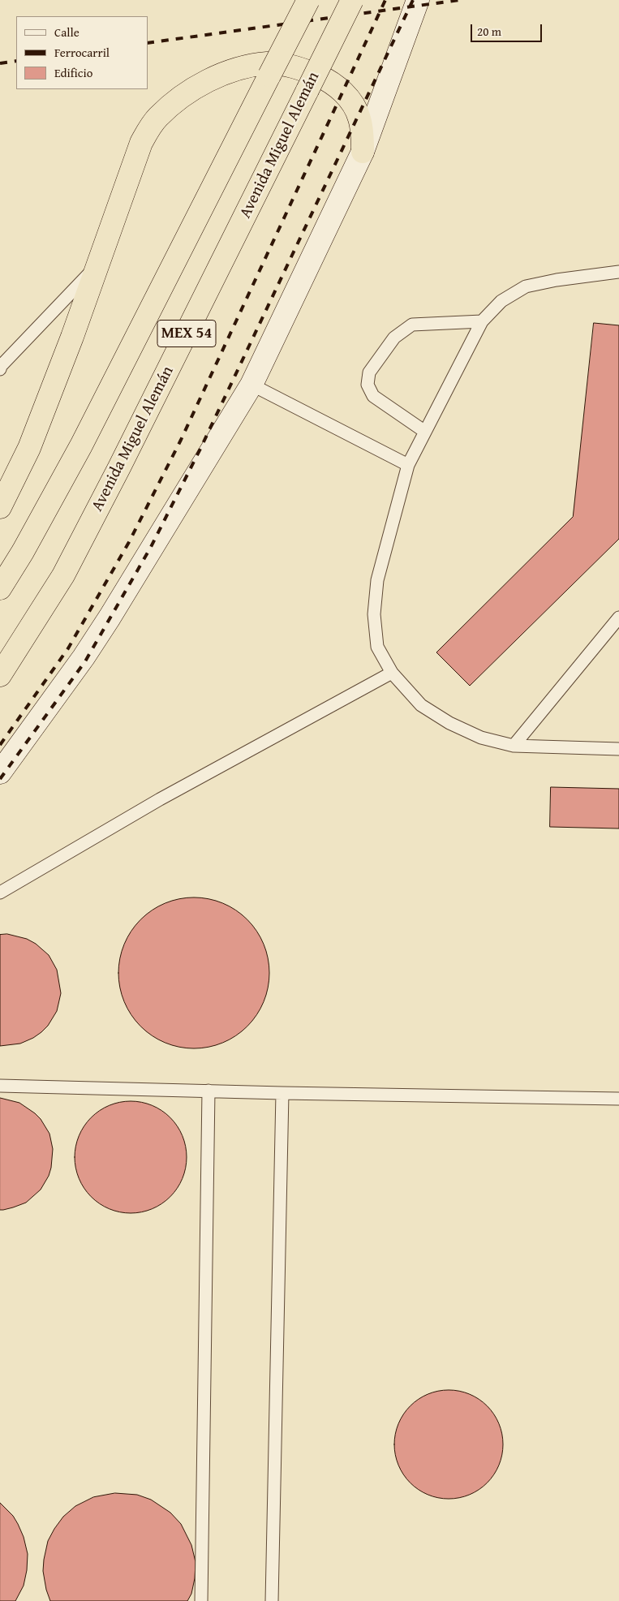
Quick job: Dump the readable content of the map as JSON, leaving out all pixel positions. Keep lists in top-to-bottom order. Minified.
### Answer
{"streets":{"highway":["Avenida Miguel Alemán","MEX 54"]},"legend":["Calle","Ferrocarril","Edificio"],"scale_bar":"20 m"}
